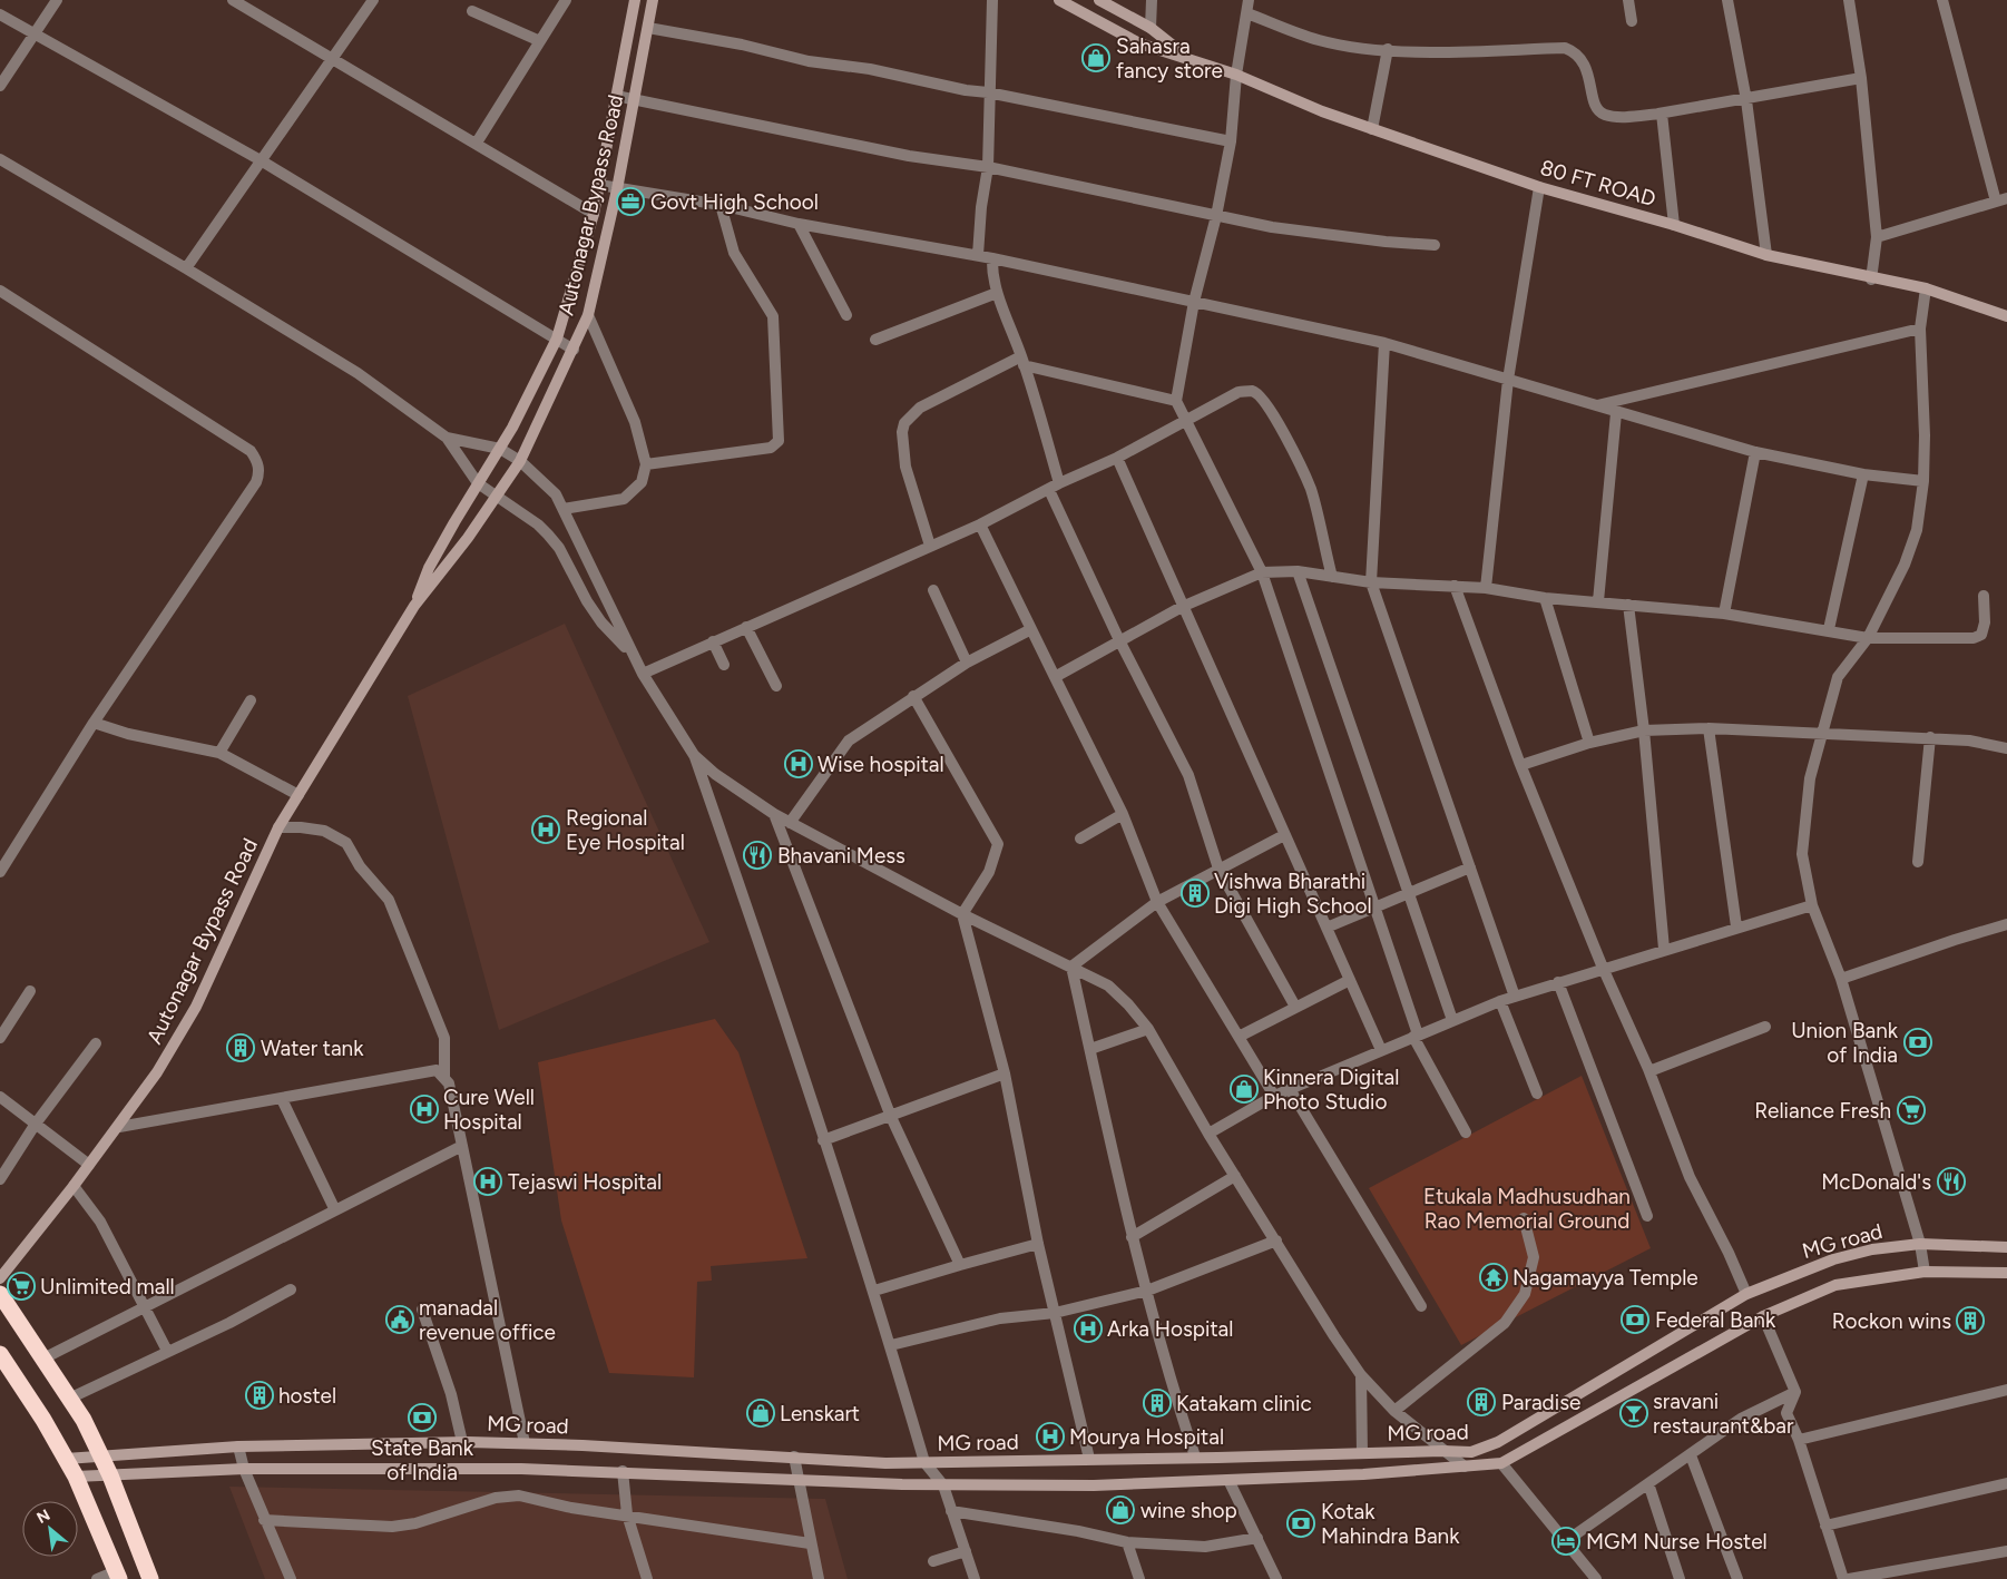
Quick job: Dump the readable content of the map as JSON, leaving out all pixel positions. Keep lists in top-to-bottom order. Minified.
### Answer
{"streets":{"main road":["80 FT ROAD","Autonagar Bypass Road","MG road"]},"parks":["Etukala Madhusudhan Rao Memorial Ground"],"places":{"shop":["Sahasra fancy store","Kinnera Digital Photo Studio","Lenskart","wine shop"],"office":["Govt High School"],"hospital":["Wise hospital","Regional Eye Hospital","Cure Well Hospital","Tejaswi Hospital","Arka Hospital","Mourya Hospital"],"restaurant":["Bhavani Mess","McDonald's"],"building":["Vishwa Bharathi Digi High School","Water tank","Rockon wins","hostel","Paradise","Katakam clinic"],"bank":["Union Bank of India","Federal Bank","State Bank of India","Kotak Mahindra Bank"],"supermarket":["Reliance Fresh","Unlimited mall"],"temple":["Nagamayya Temple"],"public building":["manadal revenue office"],"bar":["sravani restaurant&bar"],"hotel":["MGM Nurse Hostel"]},"north":"top left"}
